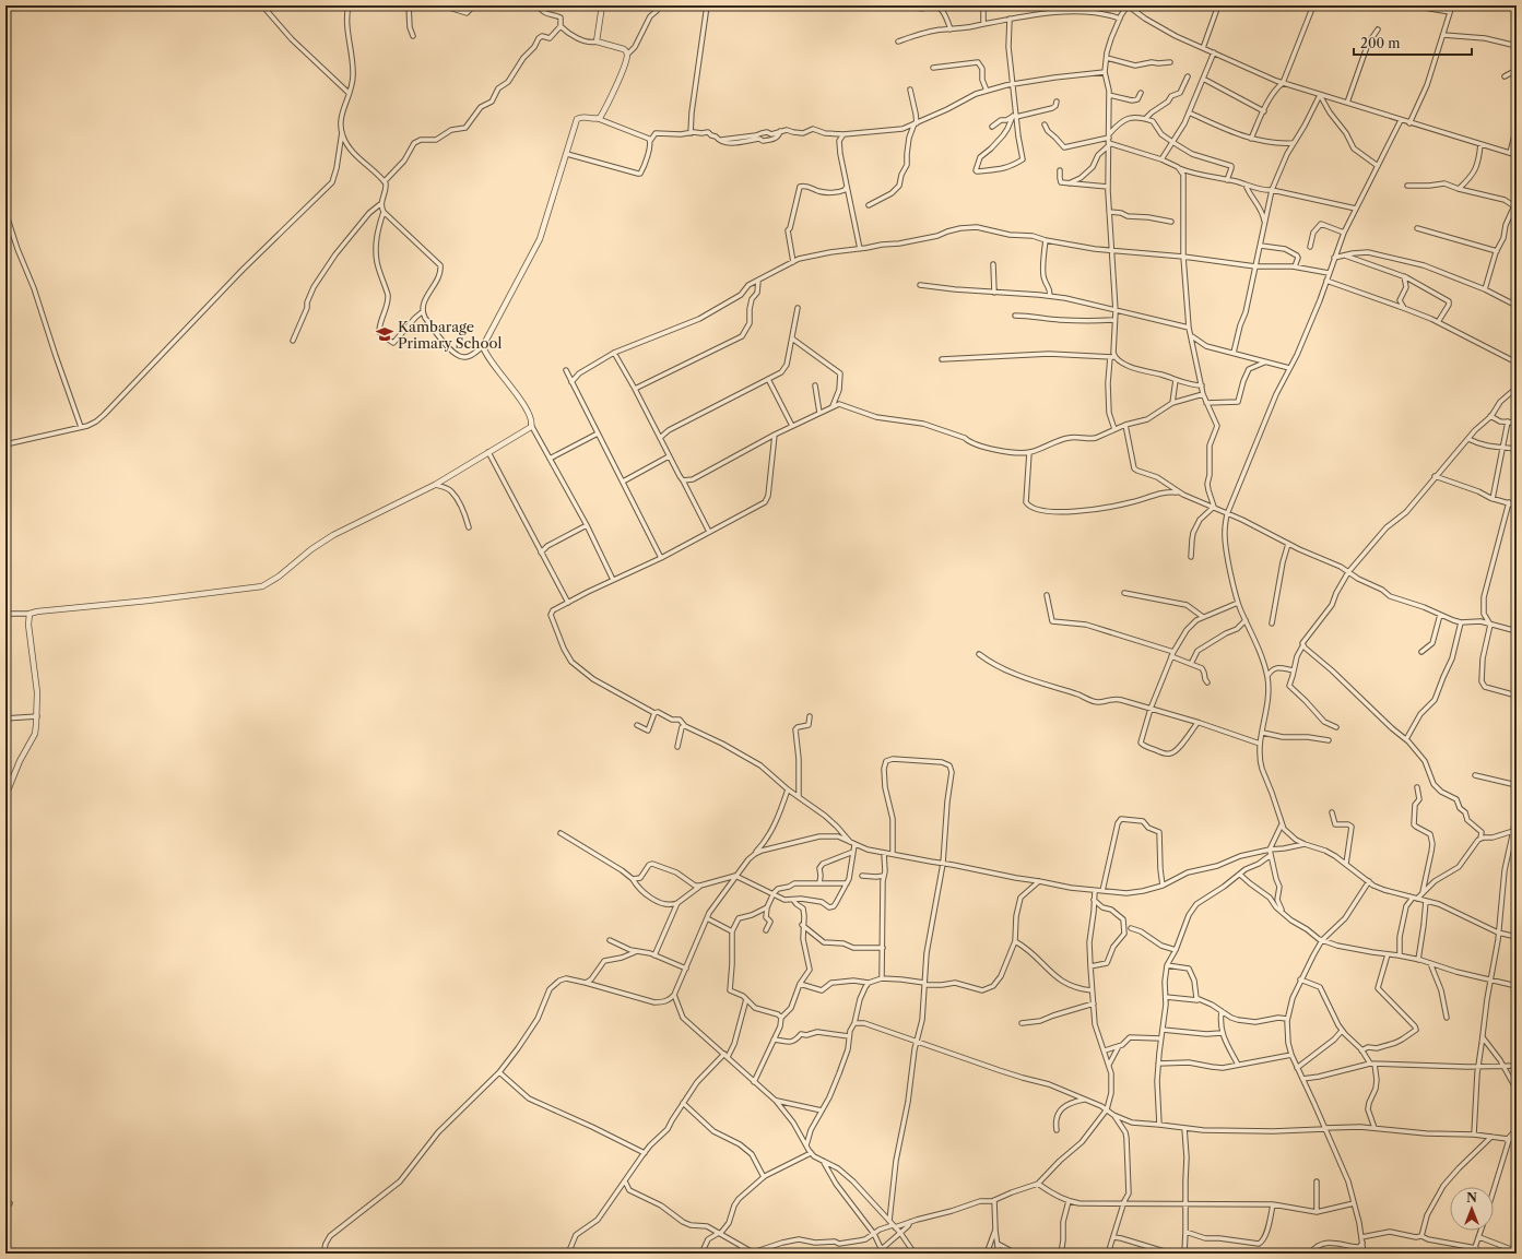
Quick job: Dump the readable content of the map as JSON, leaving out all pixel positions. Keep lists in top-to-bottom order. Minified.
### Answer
{"places":{"school or university":["Kambarage Primary School"]},"scale_bar":"200 m","north":"top"}
